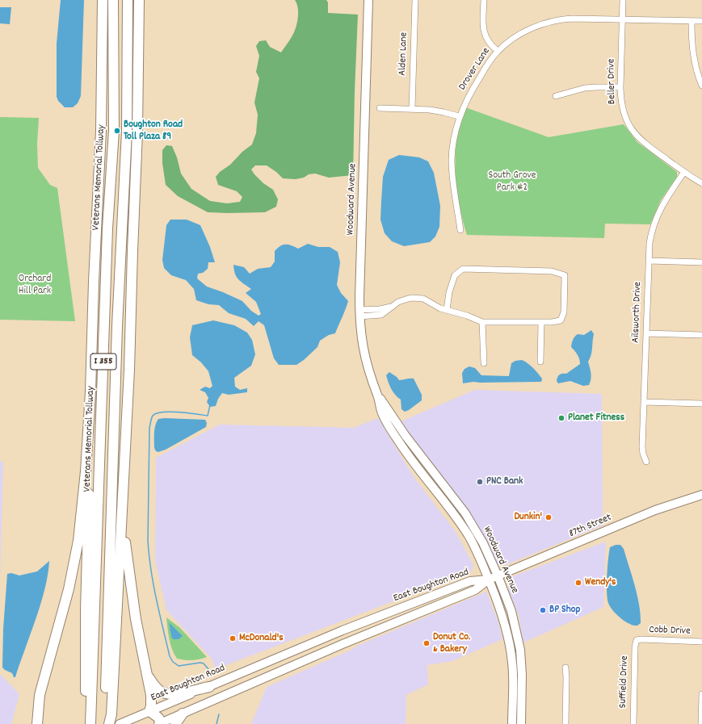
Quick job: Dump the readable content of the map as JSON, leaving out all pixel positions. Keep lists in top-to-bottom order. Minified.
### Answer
{"streets":{"highway":["Veterans Memorial Tollway","I 355"],"main road":["Woodward Avenue","87th Street","East Boughton Road"],"street":["Alden Lane","Drover Lane","Beller Drive","Ailsworth Drive","Cobb Drive","Suffield Drive"]},"crossings":[["Drover Lane","Beller Drive"],["Beller Drive","Ailsworth Drive"],["Woodward Avenue","87th Street"],["Woodward Avenue","East Boughton Road"],["87th Street","East Boughton Road"],["Cobb Drive","Suffield Drive"]],"parks":["South Grove Park #2","Orchard Hill Park"],"places":["Boughton Road Toll Plaza 89","Planet Fitness","PNC Bank","Dunkin'","Wendy's","BP Shop","McDonald's","Donut Co. & Bakery"]}
